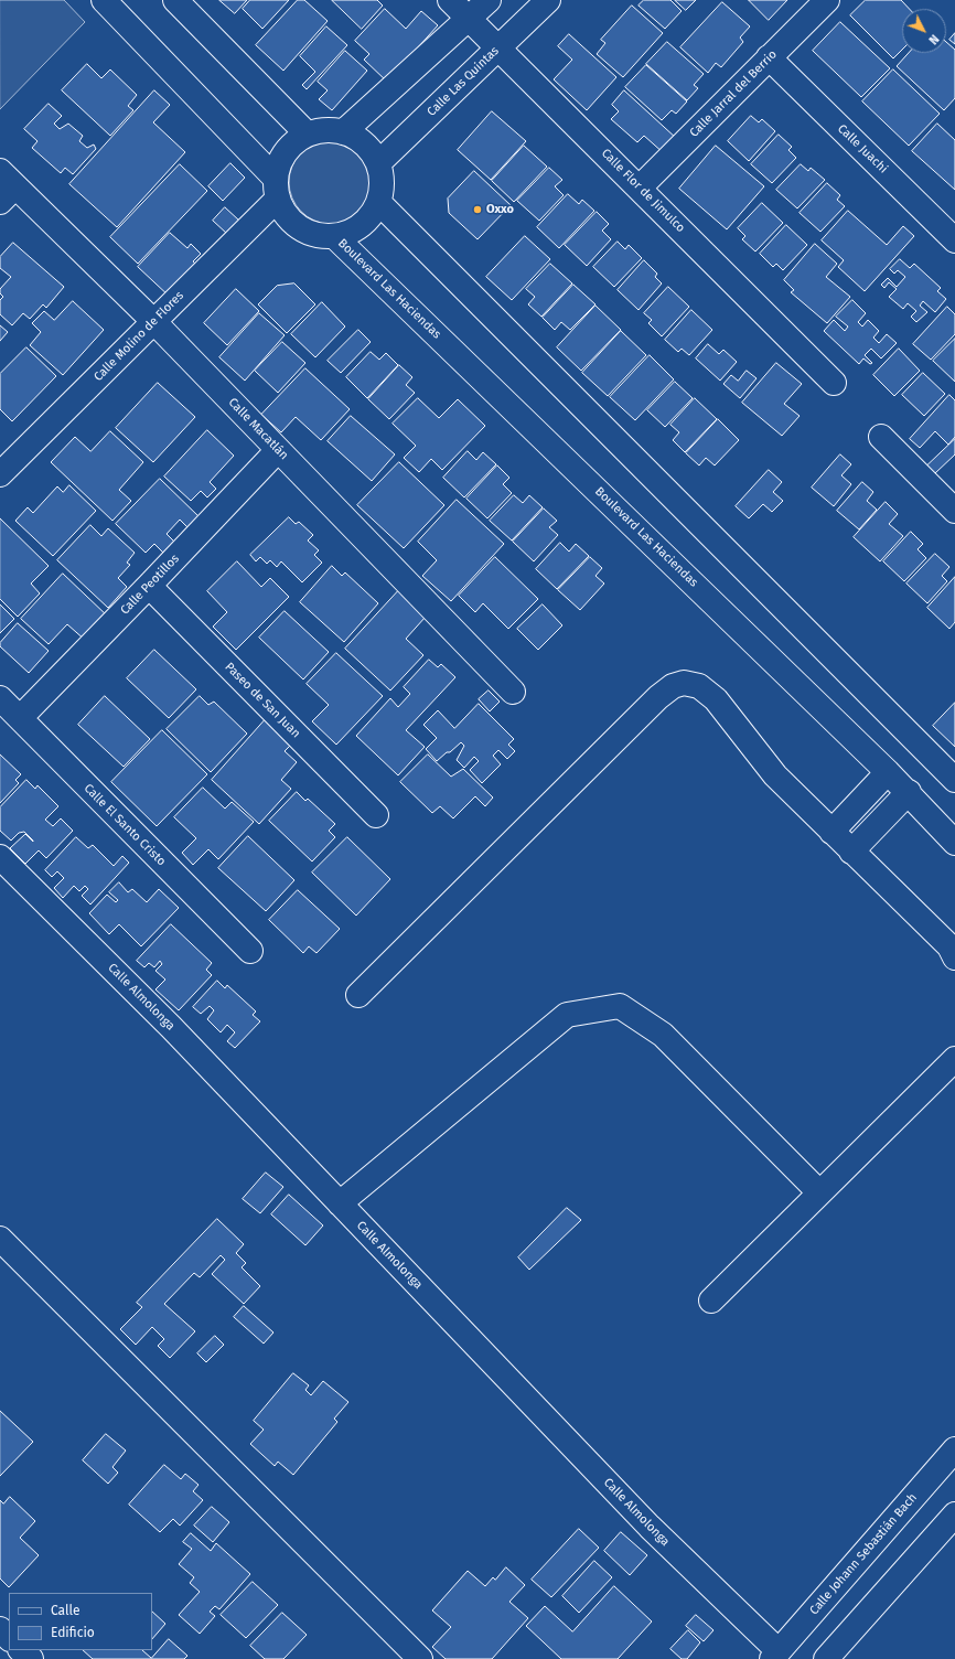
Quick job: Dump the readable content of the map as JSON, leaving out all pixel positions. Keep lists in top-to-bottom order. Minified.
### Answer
{"streets":{"street":["Calle Las Quintas","Calle Jarral del Berrio","Calle Juachi","Calle Flor de Jimulco","Boulevard Las Haciendas","Calle Molino de Flores","Calle Macatlán","Calle Peotillos","Paseo de San Juan","Calle El Santo Cristo","Calle Almolonga","Calle Johann Sebastián Bach"]},"crossings":[["Calle Las Quintas","Calle Flor de Jimulco"],["Calle Las Quintas","Boulevard Las Haciendas"],["Calle Las Quintas","Calle Molino de Flores"],["Calle Jarral del Berrio","Calle Juachi"],["Calle Jarral del Berrio","Calle Flor de Jimulco"],["Boulevard Las Haciendas","Calle Molino de Flores"],["Calle Molino de Flores","Calle Macatlán"],["Calle Macatlán","Calle Peotillos"],["Calle Peotillos","Paseo de San Juan"],["Calle Peotillos","Calle El Santo Cristo"],["Calle Almolonga","Calle Johann Sebastián Bach"]],"places":["Oxxo"],"legend":["Calle","Edificio"],"north":"bottom right"}
